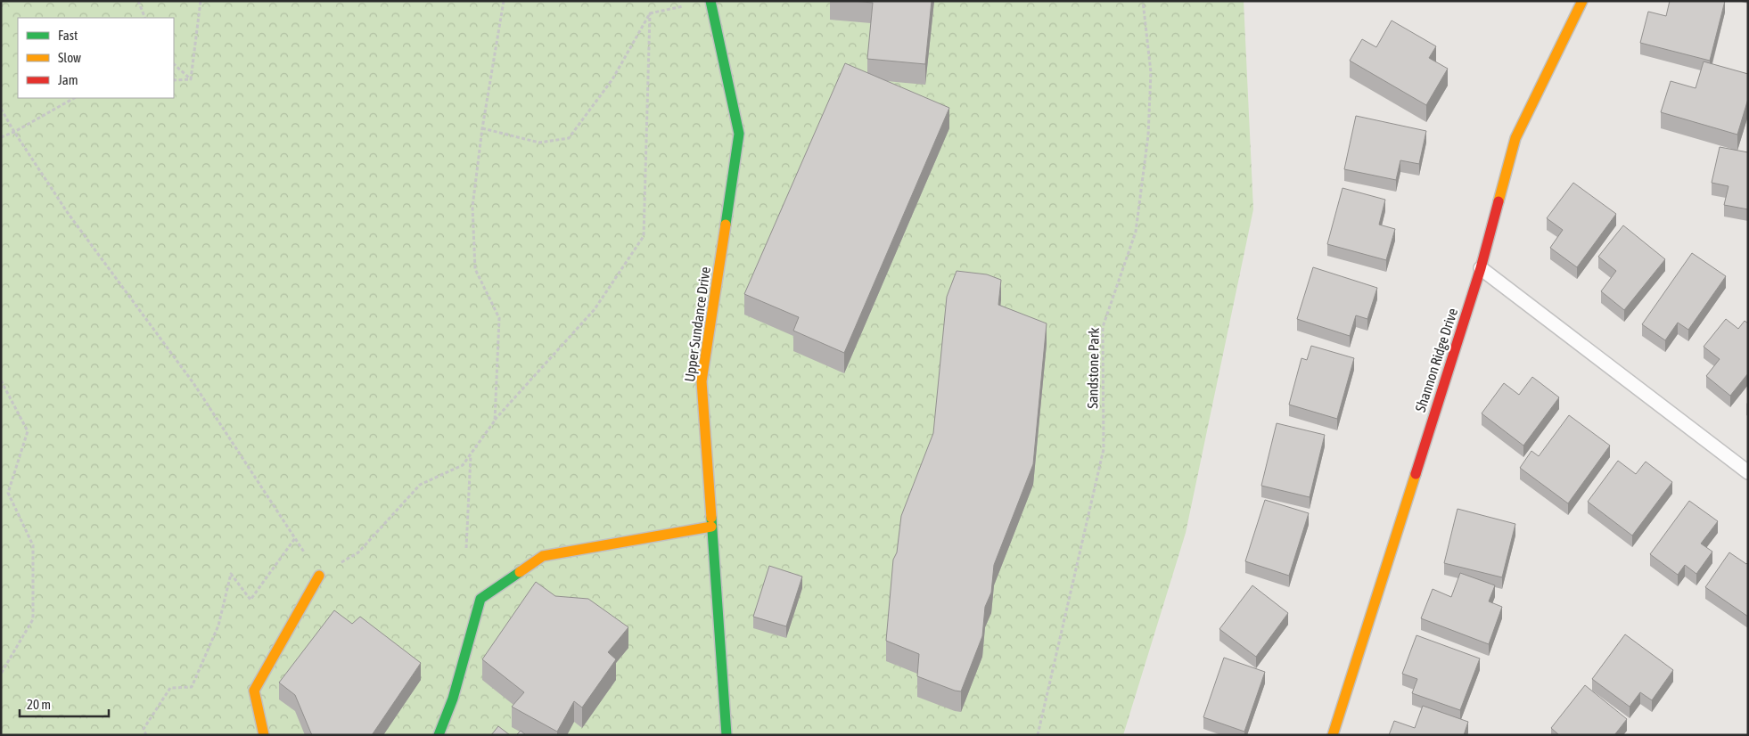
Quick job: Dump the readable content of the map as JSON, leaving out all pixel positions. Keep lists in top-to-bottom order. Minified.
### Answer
{"streets":{"street":["Upper Sundance Drive","Shannon Ridge Drive"],"path":["Sandstone Park"]},"legend":["Fast","Slow","Jam"],"scale_bar":"20 m"}
